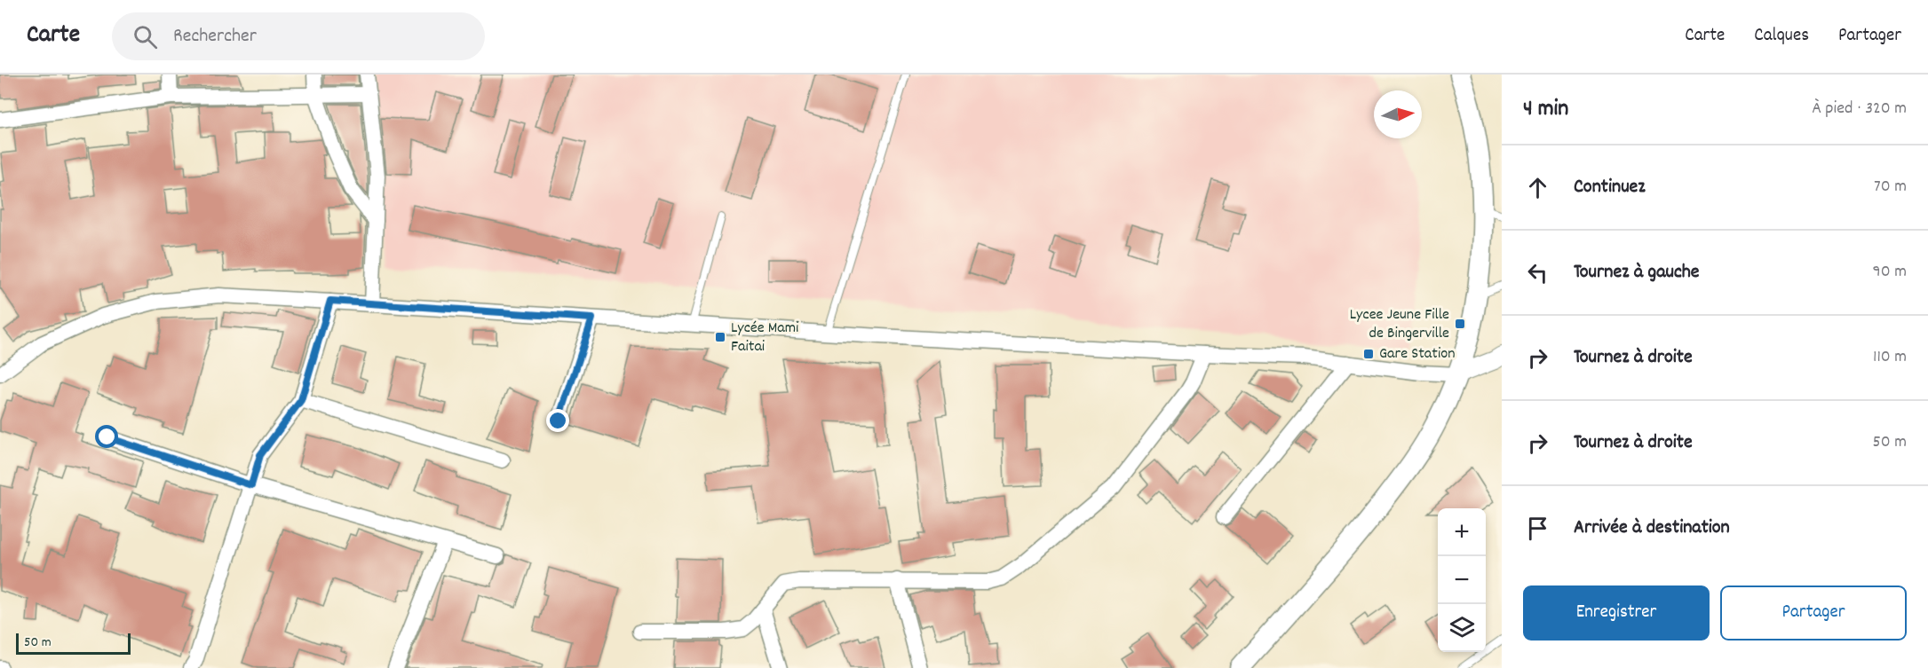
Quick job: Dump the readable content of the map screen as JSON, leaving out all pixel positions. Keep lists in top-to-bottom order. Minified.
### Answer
{"places":{"transit":["Lycee Jeune Fille de Bingerville","Lycée Mami Faitai","Gare Station"]},"scale_bar":"50 m","north":"right","page":{"header":"Carte","search":"Rechercher","nav":["Carte","Calques","Partager"],"heading":["4 min","À pied · 320 m"],"list":[["Continuez","70 m"],["Tournez à gauche","90 m"],["Tournez à droite","110 m"],["Tournez à droite","50 m"],"Arrivée à destination"],"map_buttons":["+","−"],"buttons":["Enregistrer","Partager"],"scale":"50 m"}}
